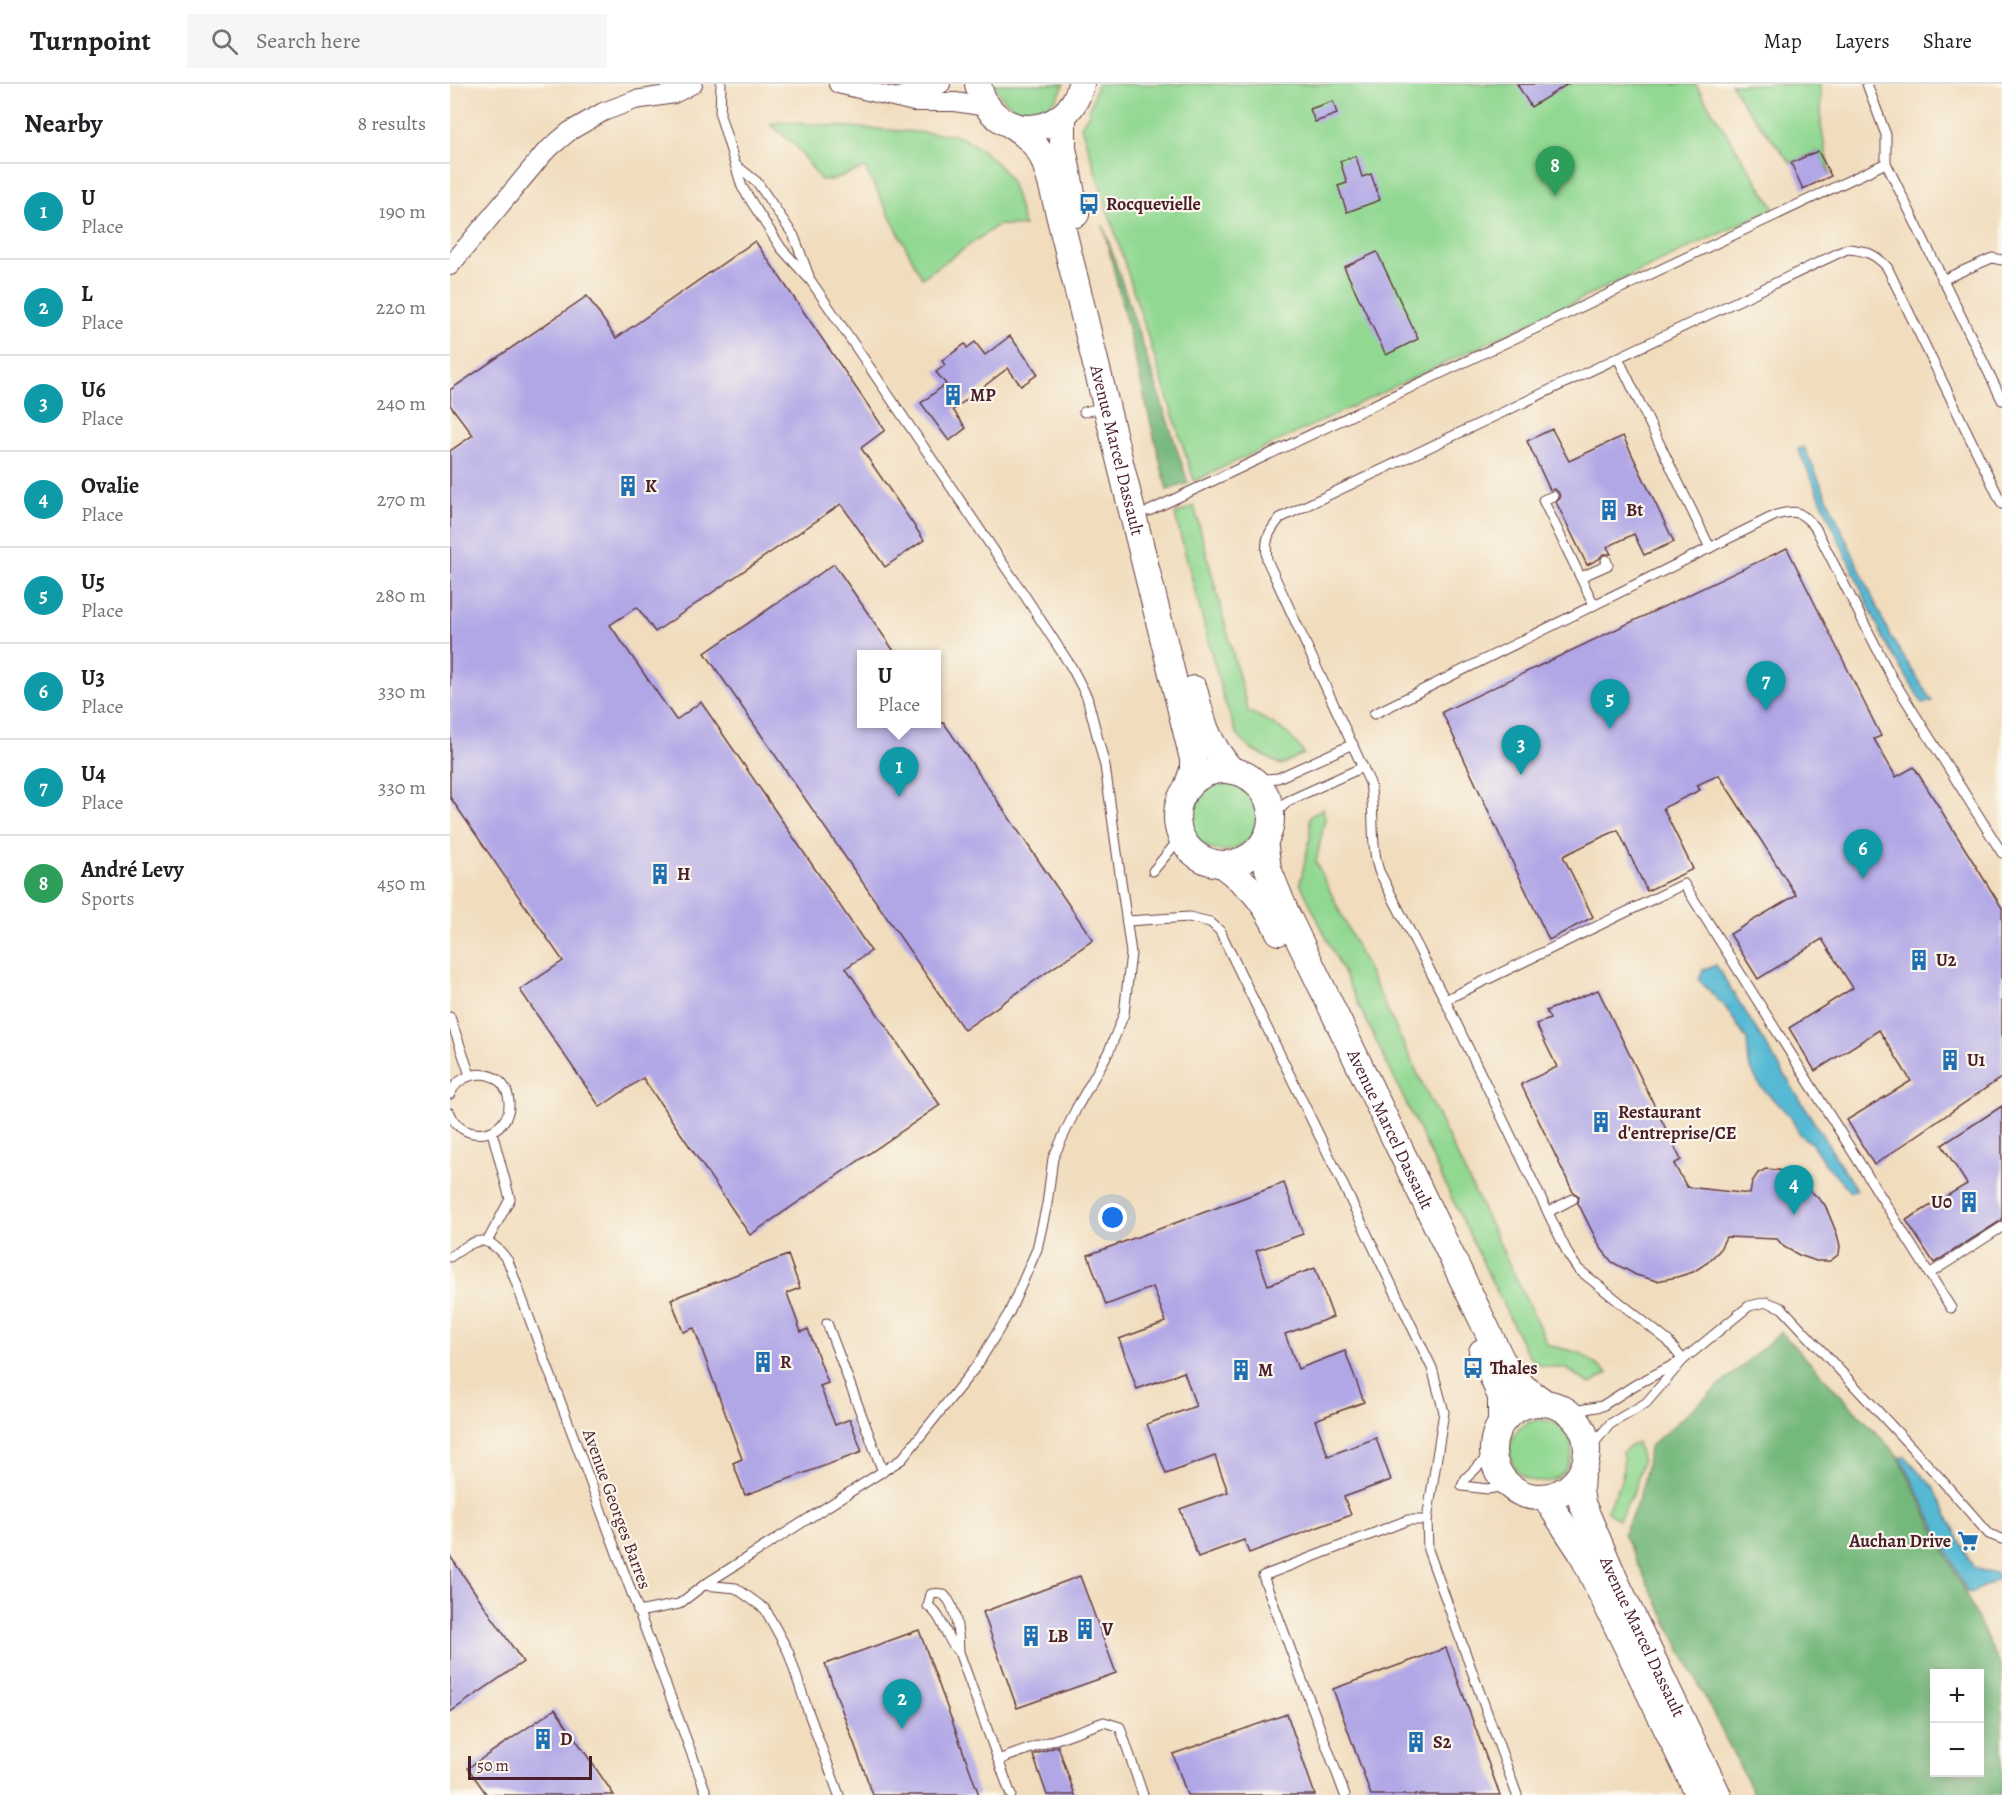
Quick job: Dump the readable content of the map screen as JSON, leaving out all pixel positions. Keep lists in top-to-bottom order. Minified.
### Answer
{"streets":{"main road":["Avenue Marcel Dassault"],"lane":["Avenue Georges Barres"]},"places":{"bus stop":["Rocquevielle","Thales"],"building":["MP","K","Bt","H","U2","U1","Restaurant d'entreprise/CE","U0","R","M","V","LB","D","S2"],"supermarket":["Auchan Drive"]},"scale_bar":"50 m","page":{"header":"Turnpoint","search":"Search here","nav":["Map","Layers","Share"],"heading":["Nearby","8 results"],"pins":["8","7","5","3","1","6","4","2"],"list":[{"mark":"1","name":"U","note":"Place","value":"190 m"},{"mark":"2","name":"L","note":"Place","value":"220 m"},{"mark":"3","name":"U6","note":"Place","value":"240 m"},{"mark":"4","name":"Ovalie","note":"Place","value":"270 m"},{"mark":"5","name":"U5","note":"Place","value":"280 m"},{"mark":"6","name":"U3","note":"Place","value":"330 m"},{"mark":"7","name":"U4","note":"Place","value":"330 m"},{"mark":"8","name":"André Levy","note":"Sports","value":"450 m"}],"popup":["U","Place"],"map_buttons":["+","−"],"scale":"50 m"}}
